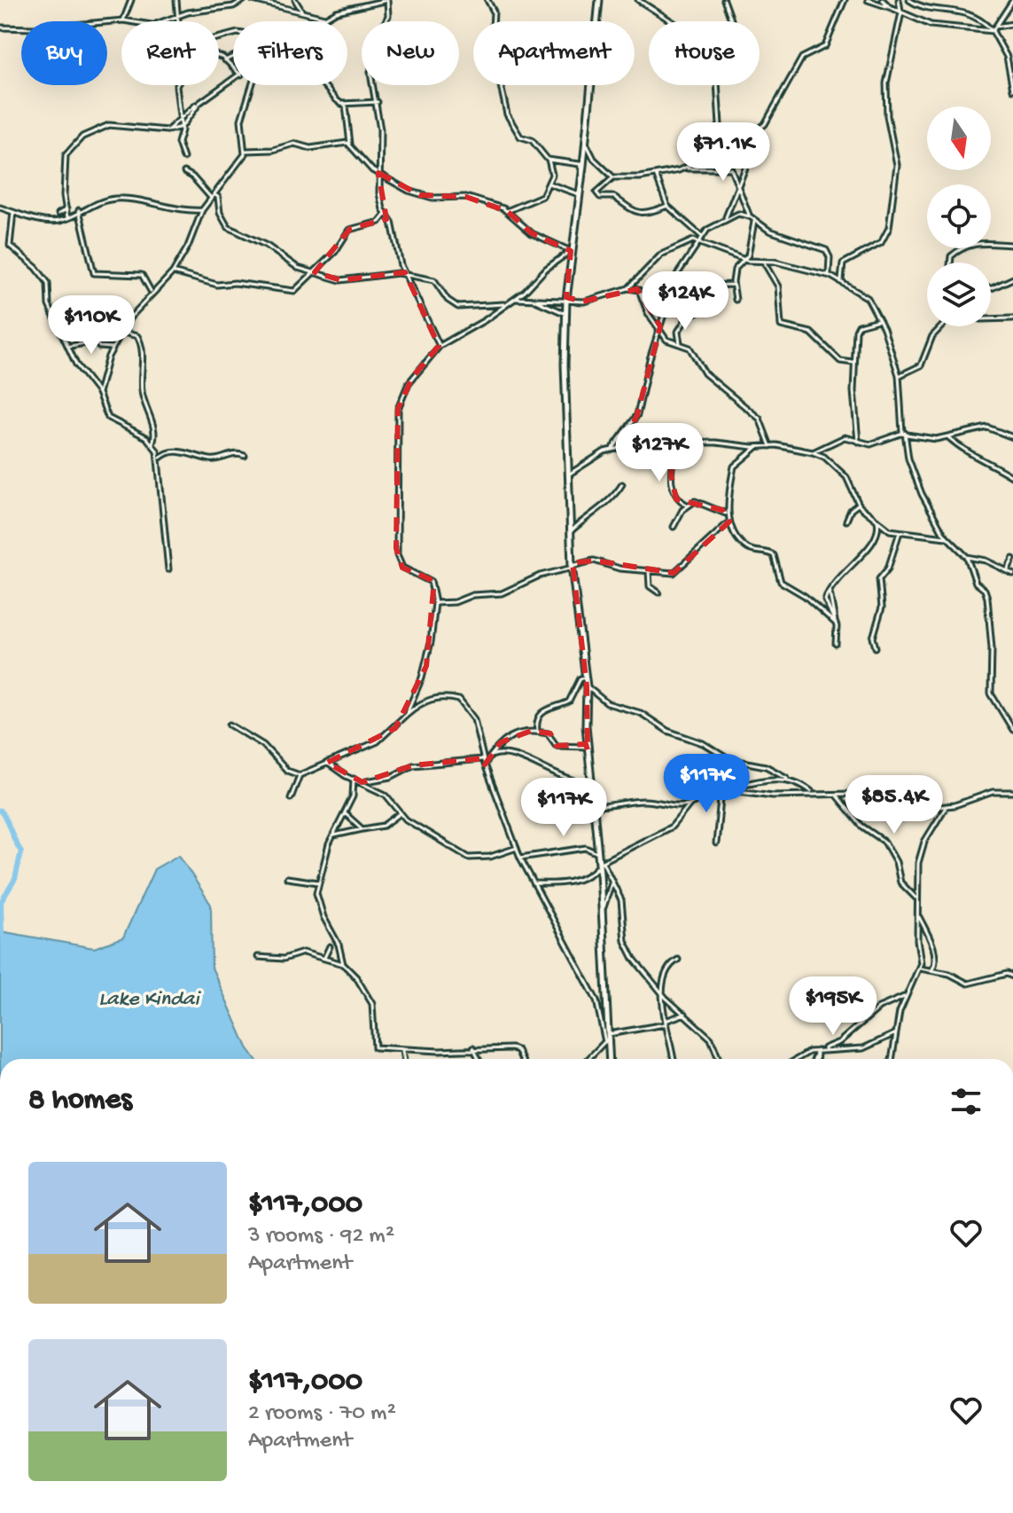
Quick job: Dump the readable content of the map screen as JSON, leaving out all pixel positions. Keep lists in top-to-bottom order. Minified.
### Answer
{"water":["Lake Kindai"],"north":"bottom","page":{"chip":["Buy","Rent","Filters","New","Apartment","House"],"price":["$71.1K","$124K","$110K","$127K","$117K","$85.4K","$117K","$195K"],"heading":"8 homes","list":[{"name":"$117,000","note":"3 rooms · 92 m² · Apartment"},{"name":"$117,000","note":"2 rooms · 70 m² · Apartment"}]}}
